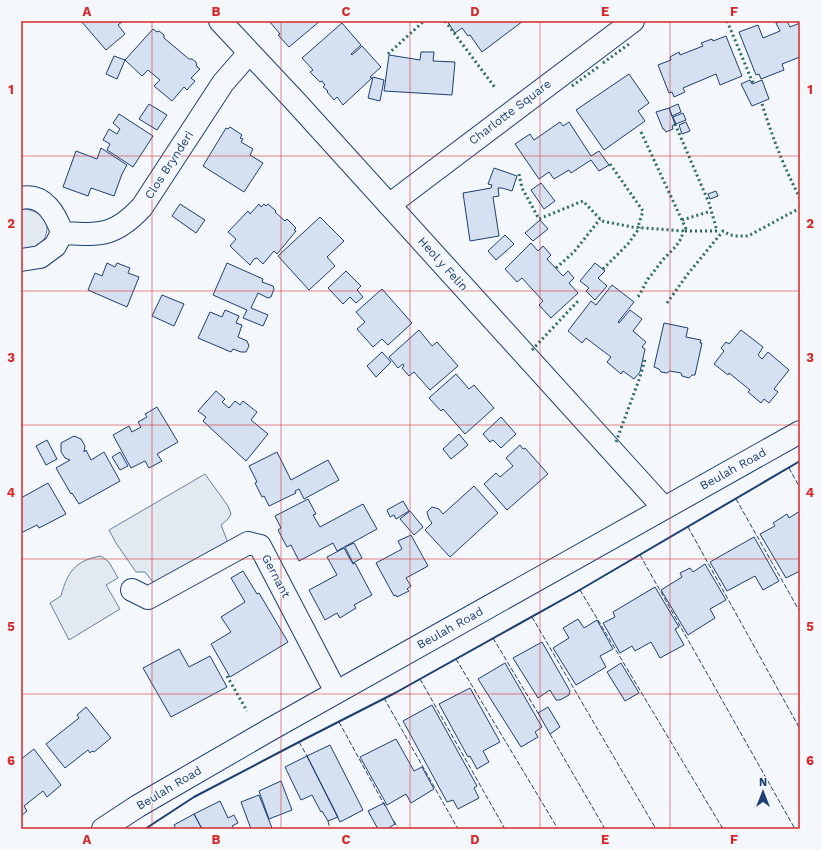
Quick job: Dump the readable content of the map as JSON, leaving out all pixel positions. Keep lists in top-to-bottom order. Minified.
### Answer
{"streets":{"street":["Charlotte Square","Clos Brynderi","Heol y Felin","Beulah Road","Gernant"]},"crossings":[["Charlotte Square","Heol y Felin"],["Clos Brynderi","Heol y Felin"],["Heol y Felin","Beulah Road"],["Beulah Road","Gernant"]],"north":"top","grid":{"columns":["A","B","C","D","E","F"],"rows":["1","2","3","4","5","6"]}}
